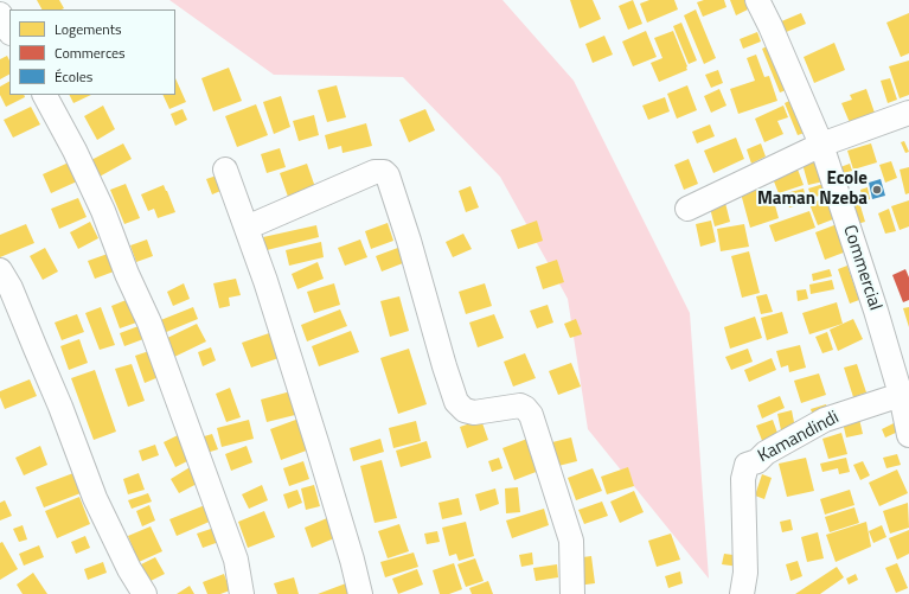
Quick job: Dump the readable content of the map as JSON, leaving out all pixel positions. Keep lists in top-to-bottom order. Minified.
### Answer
{"streets":{"street":["Commercial","Kamandindi"]},"crossings":[["Commercial","Kamandindi"]],"places":["Ecole Maman Nzeba"],"legend":["Logements","Commerces","Écoles"]}
